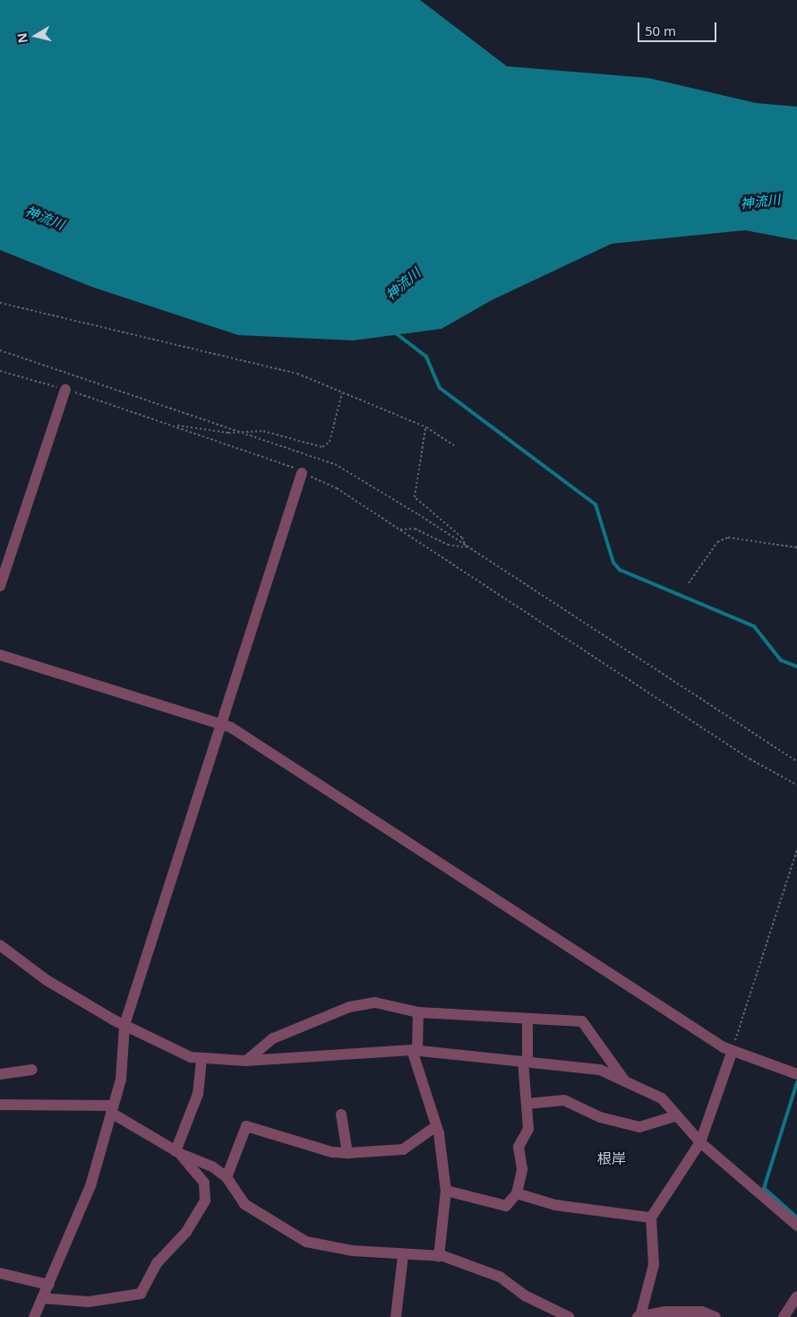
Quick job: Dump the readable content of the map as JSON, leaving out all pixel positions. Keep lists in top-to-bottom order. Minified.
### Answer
{"districts":["根岸"],"water":["神流川"],"scale_bar":"50 m","north":"left"}
